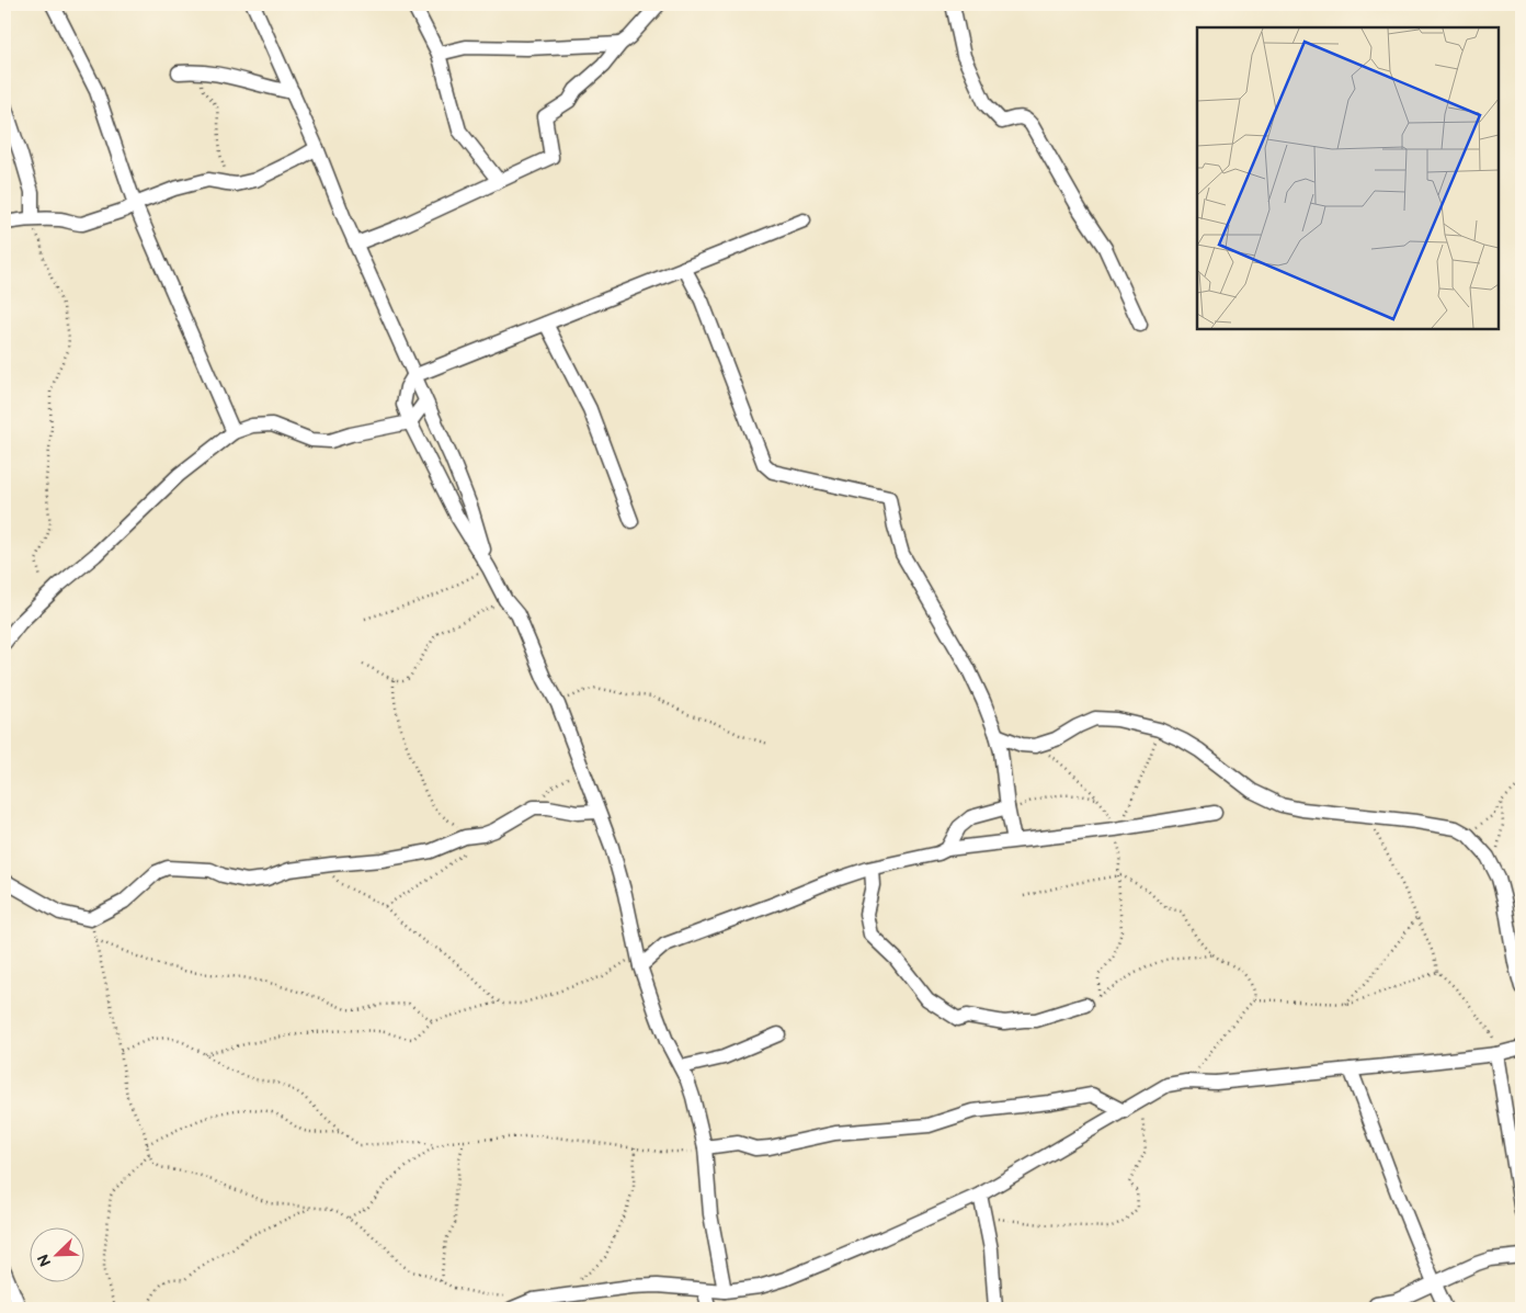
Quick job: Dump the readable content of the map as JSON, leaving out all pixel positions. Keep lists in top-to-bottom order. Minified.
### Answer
{"north":"bottom left"}
